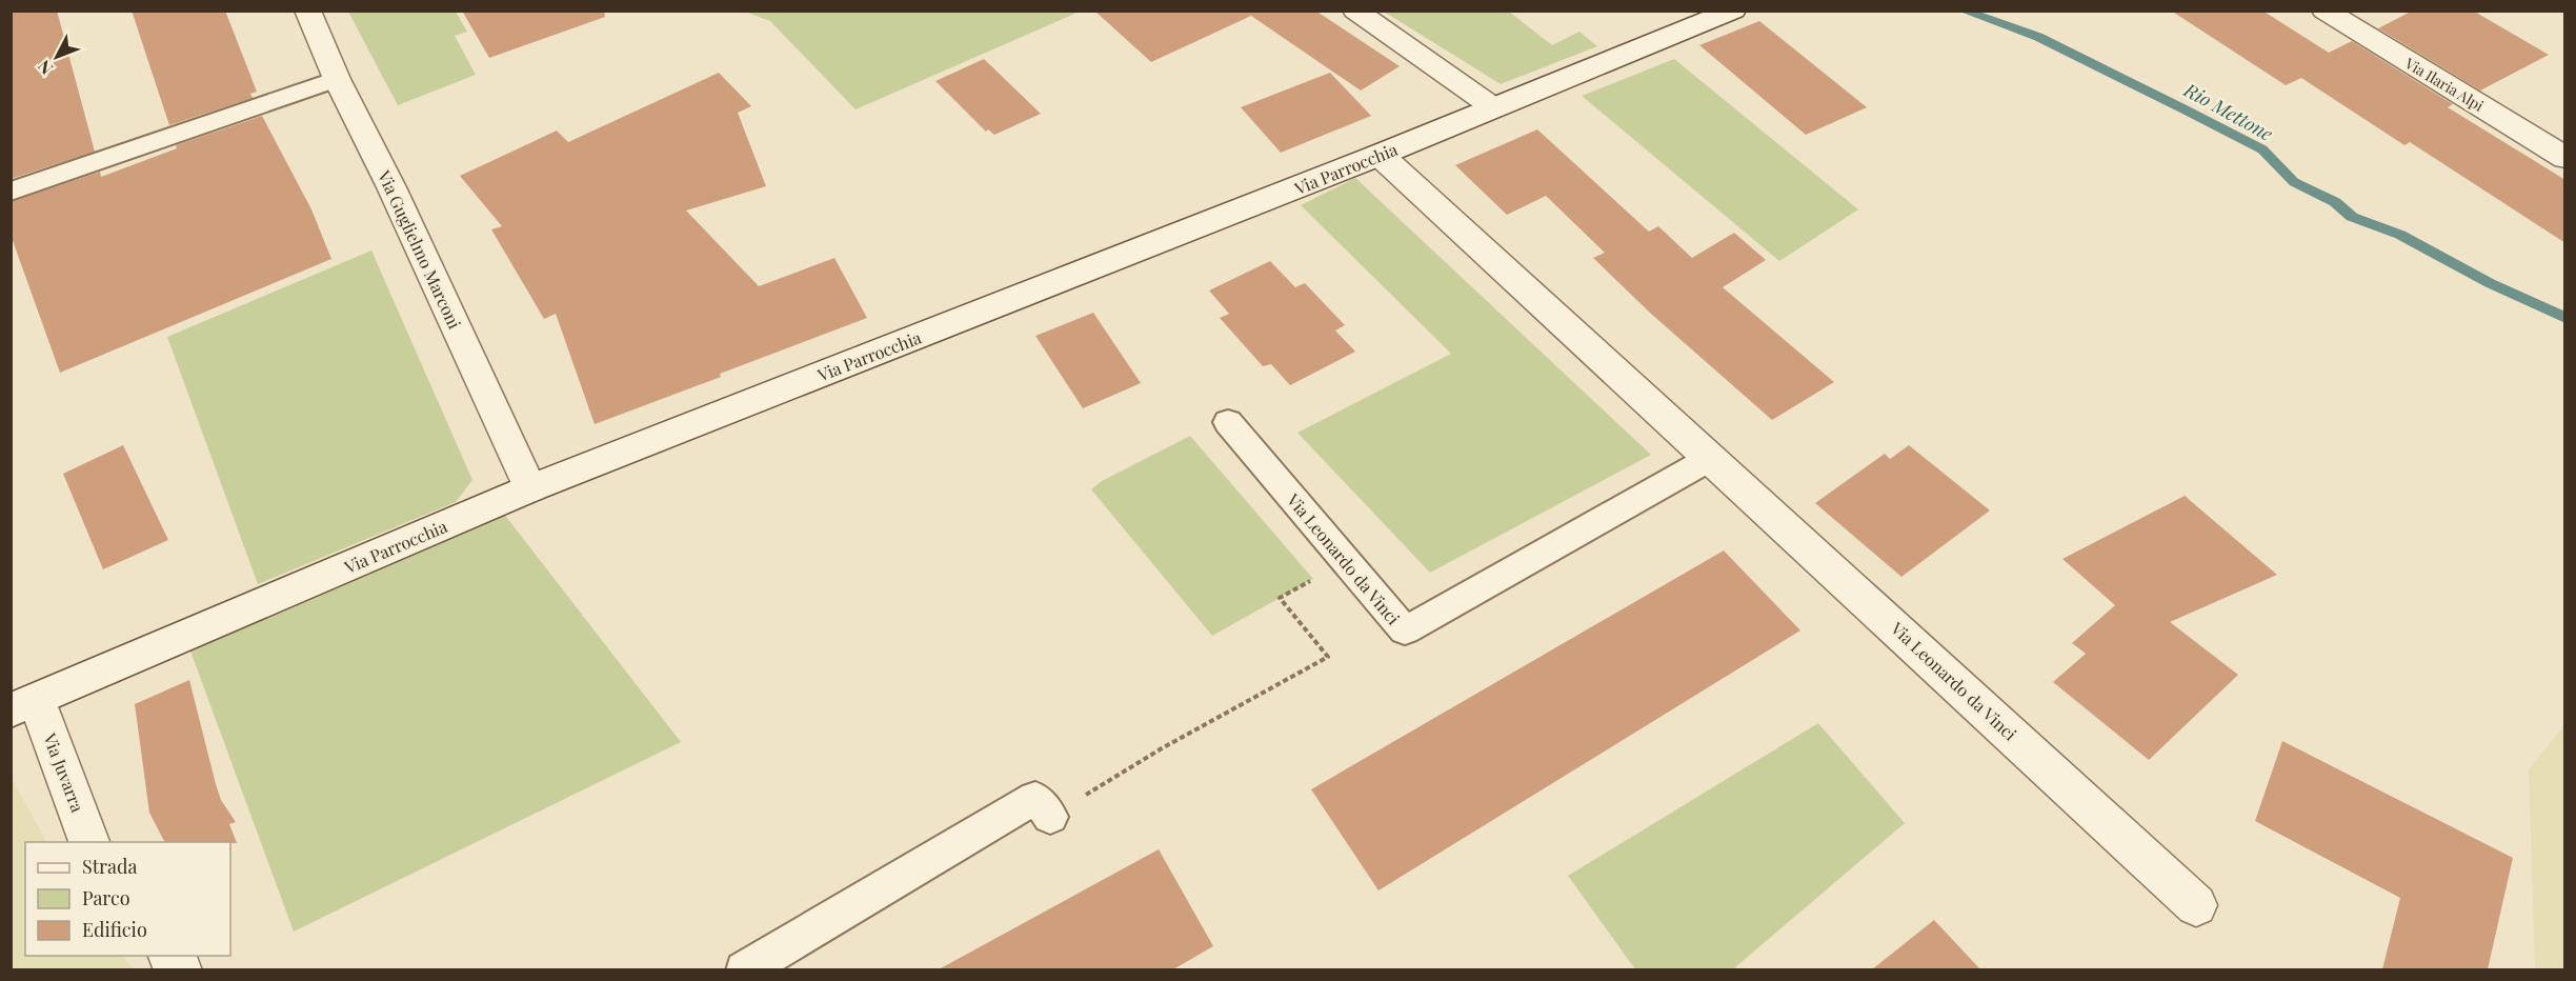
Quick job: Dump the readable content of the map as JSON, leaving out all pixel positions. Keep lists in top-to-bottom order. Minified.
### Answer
{"streets":{"street":["Via Ilaria Alpi","Via Parrocchia","Via Guglielmo Marconi","Via Leonardo da Vinci","Via Juvarra"]},"crossings":[["Via Parrocchia","Via Guglielmo Marconi"],["Via Parrocchia","Via Leonardo da Vinci"],["Via Parrocchia","Via Juvarra"]],"water":["Rio Mettone"],"legend":["Strada","Parco","Edificio"],"north":"bottom left"}
